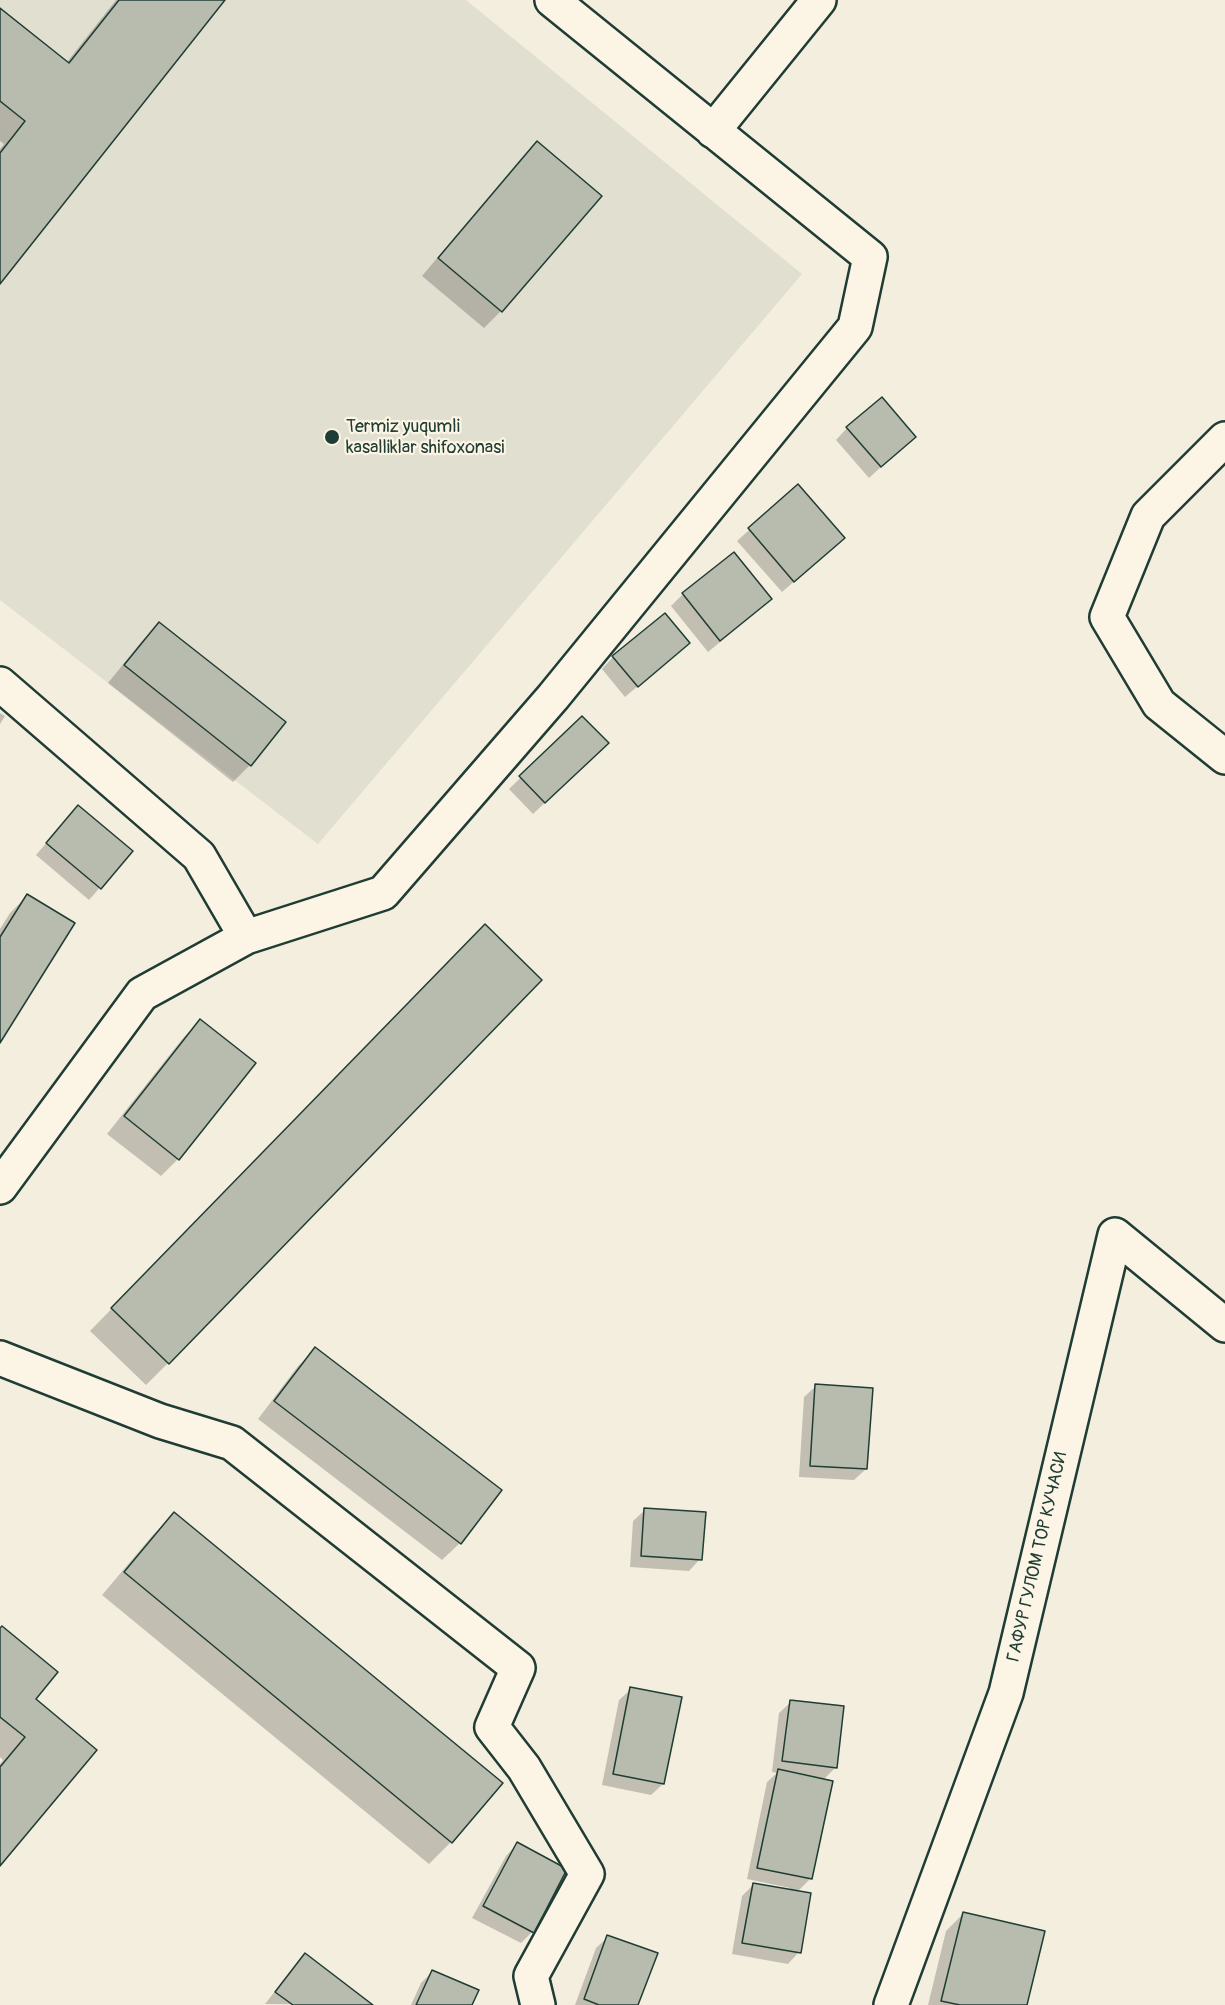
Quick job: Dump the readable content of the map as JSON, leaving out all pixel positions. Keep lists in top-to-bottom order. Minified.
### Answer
{"streets":{"street":["ГАФУР ГУЛОМ ТОР КУЧАСИ"]},"places":["Termiz yuqumli kasalliklar shifoxonasi"]}
